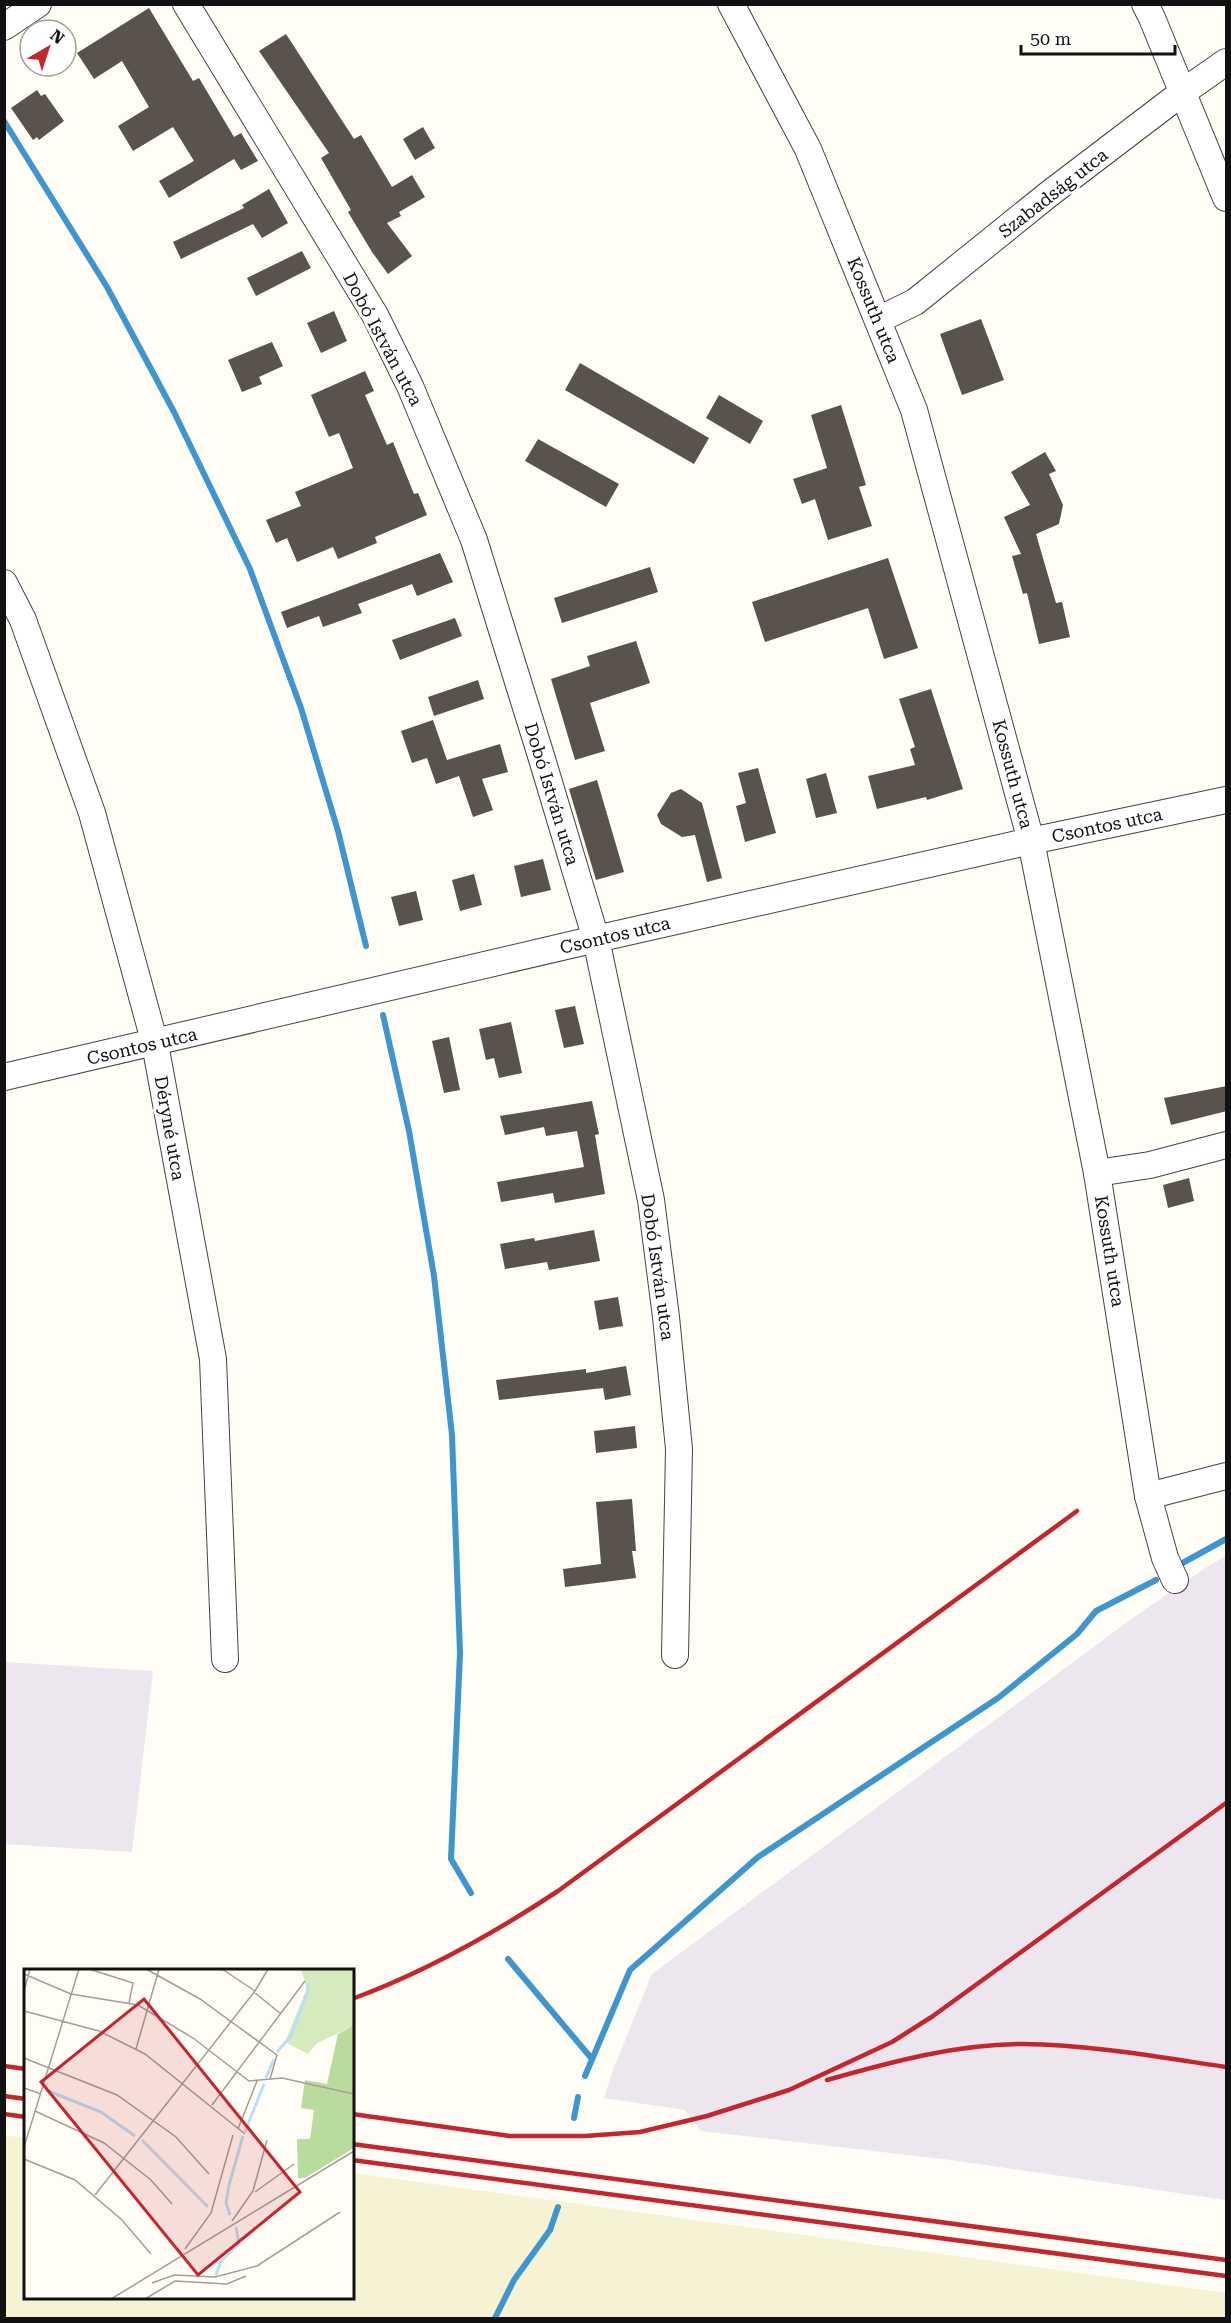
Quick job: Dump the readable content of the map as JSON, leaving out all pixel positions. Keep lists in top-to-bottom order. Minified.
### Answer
{"streets":{"street":["Szabadság utca","Kossuth utca","Dobó István utca","Csontos utca","Déryné utca"]},"crossings":[["Szabadság utca","Kossuth utca"],["Kossuth utca","Csontos utca"],["Dobó István utca","Csontos utca"],["Csontos utca","Déryné utca"]],"scale_bar":"50 m","north":"top right"}
